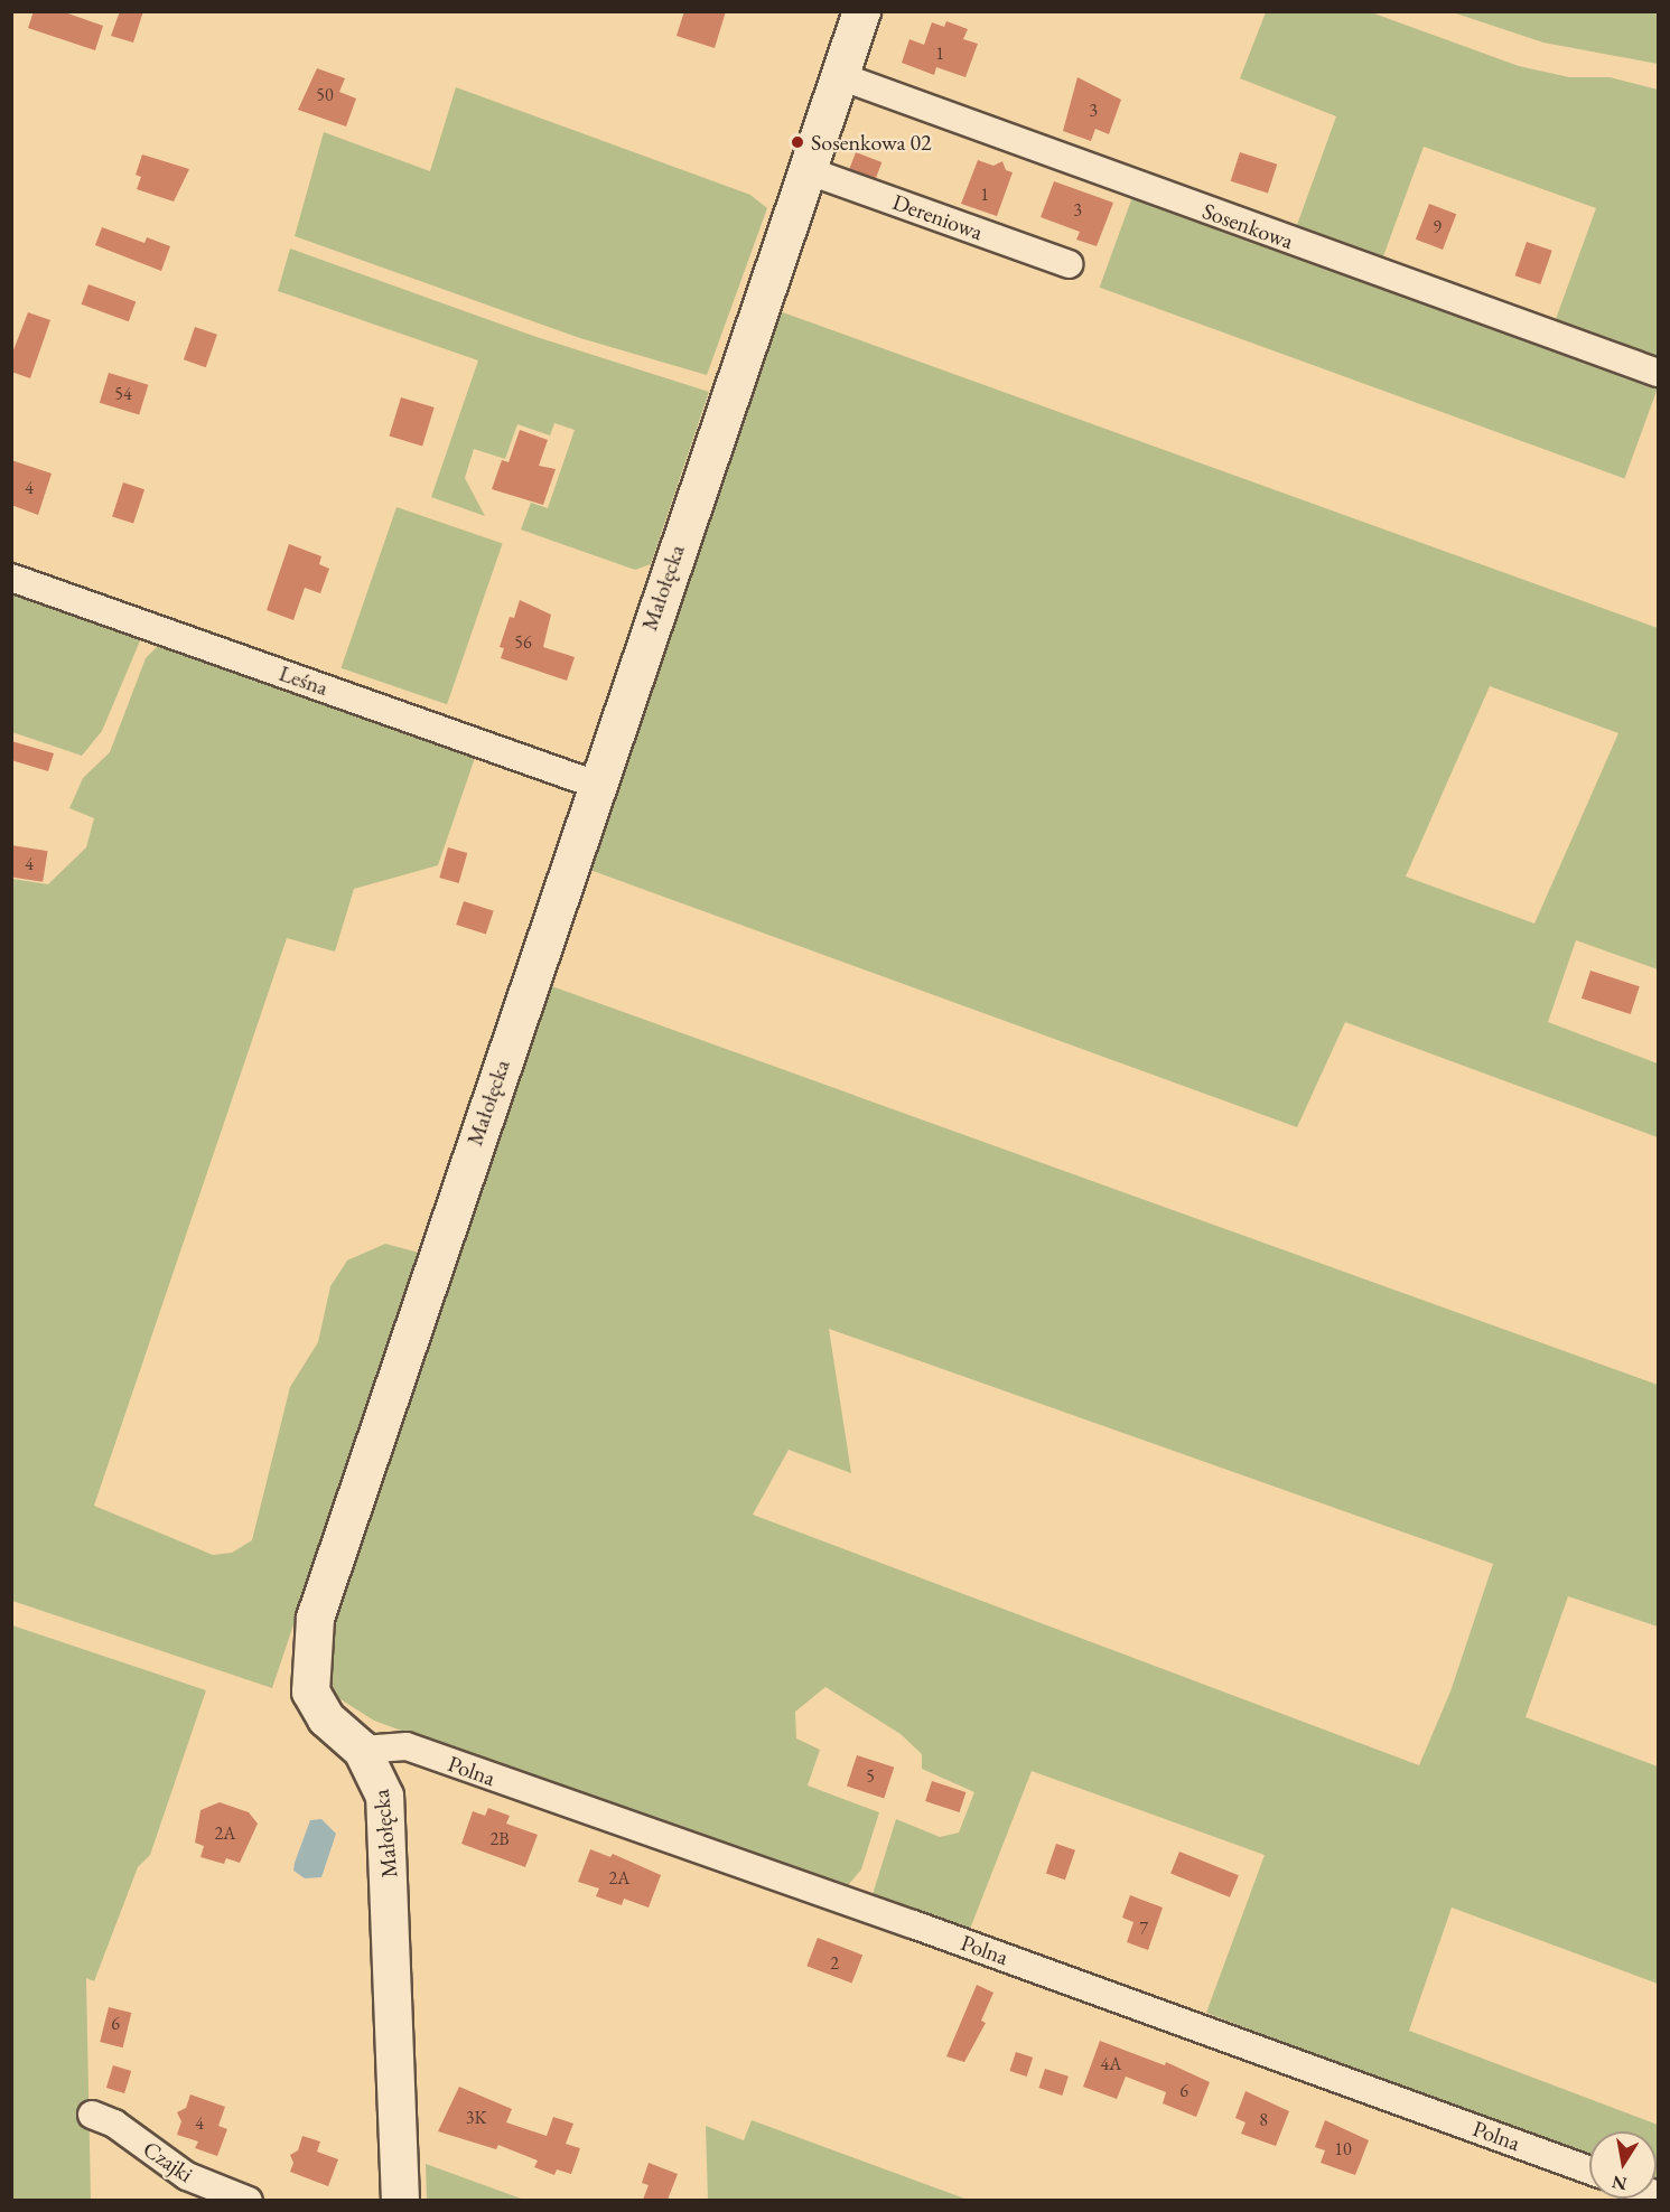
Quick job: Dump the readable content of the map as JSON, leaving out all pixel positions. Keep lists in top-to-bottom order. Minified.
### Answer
{"streets":{"street":["Dereniowa","Sosenkowa","Małołęcka","Leśna","Polna","Czajki"]},"crossings":[["Dereniowa","Małołęcka"],["Sosenkowa","Małołęcka"],["Małołęcka","Leśna"],["Małołęcka","Polna"]],"places":["Sosenkowa 02"],"house_numbers":["1","50","3","1","3","9","54","4","56","4","5","2A","2B","2A","7","2","6","4A","6","3K","8","4","10"],"north":"bottom"}
